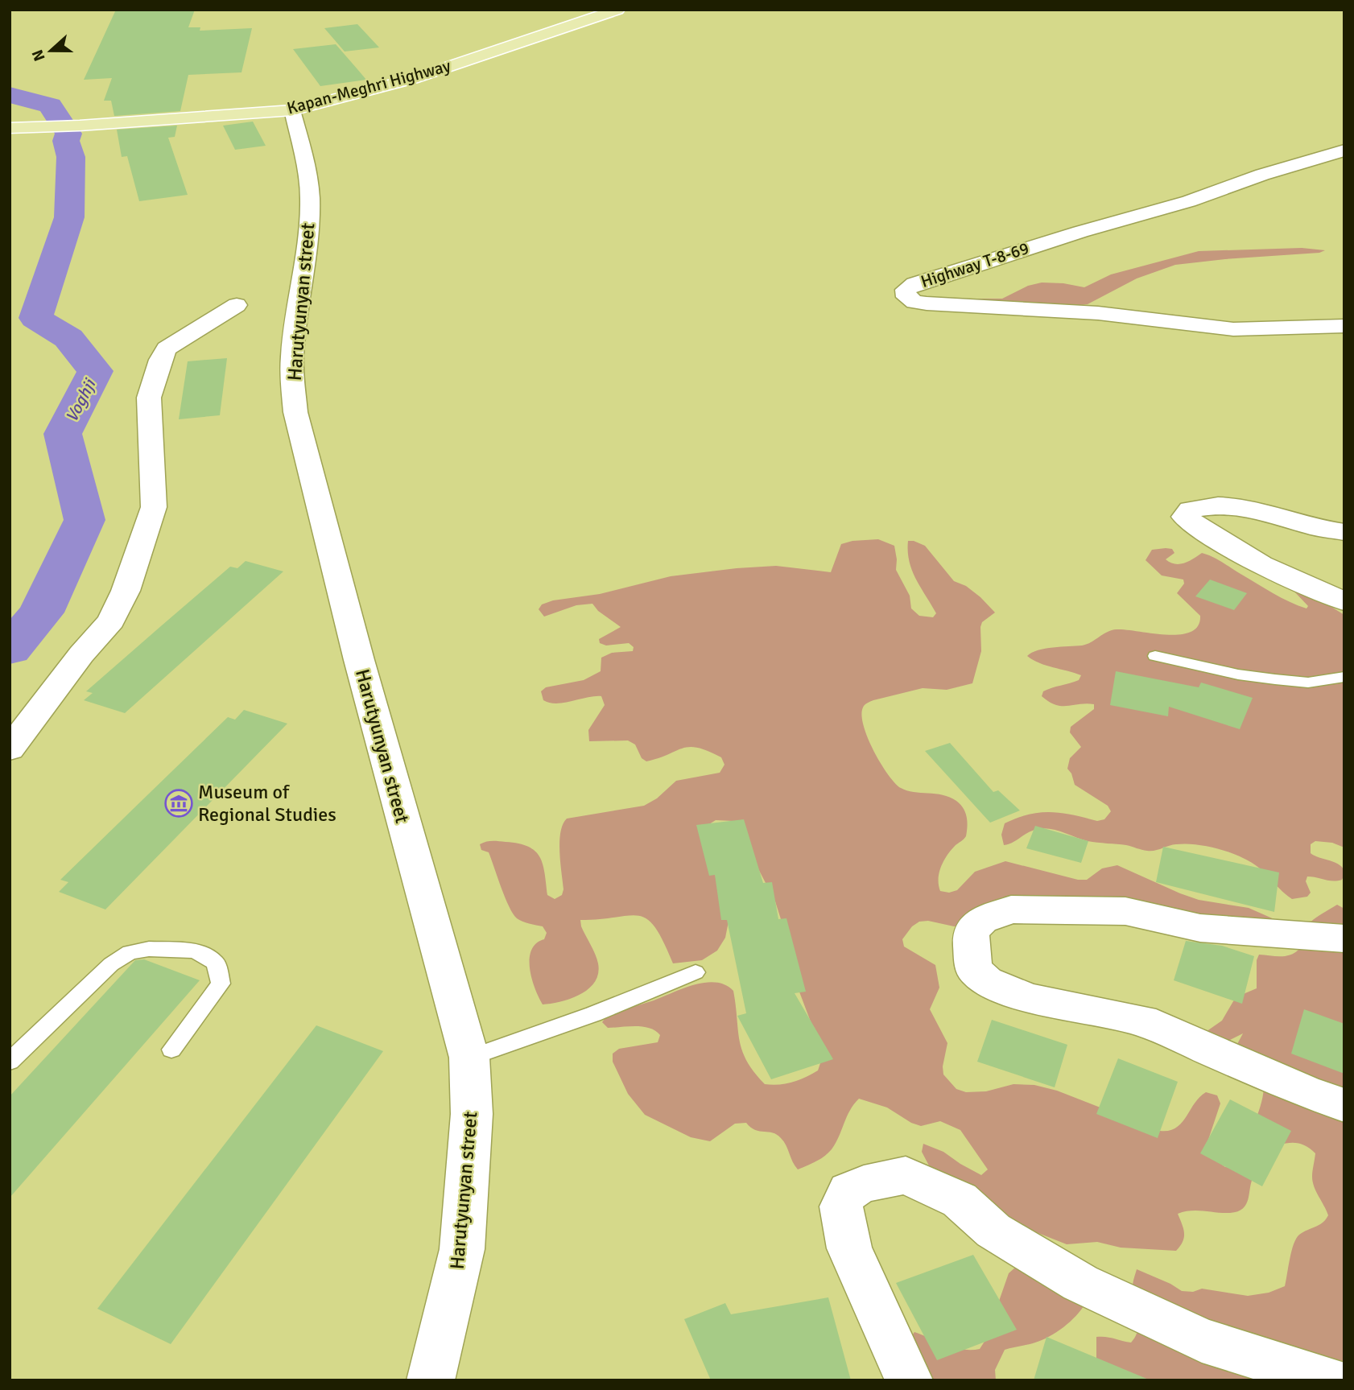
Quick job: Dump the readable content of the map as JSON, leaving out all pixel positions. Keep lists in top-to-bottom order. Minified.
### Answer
{"streets":{"main road":["Kapan-Meghri Highway"],"street":["Highway T-8-69","Harutyunyan street"]},"crossings":[["Kapan-Meghri Highway","Harutyunyan street"]],"water":["Voghji"],"places":{"museum":["Museum of Regional Studies"]},"north":"left"}
